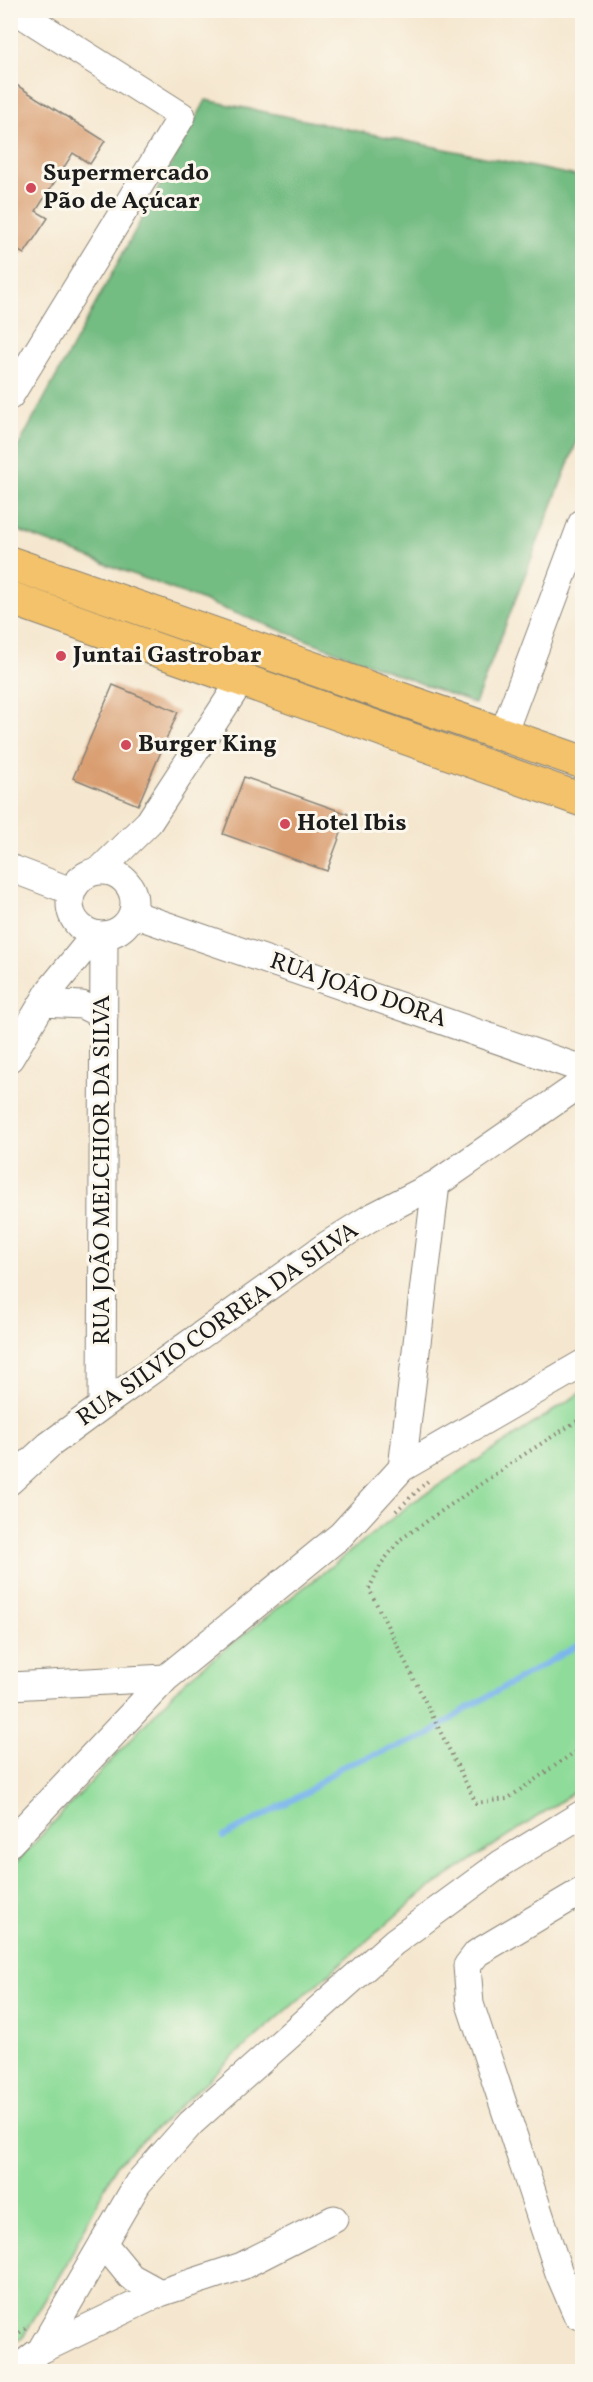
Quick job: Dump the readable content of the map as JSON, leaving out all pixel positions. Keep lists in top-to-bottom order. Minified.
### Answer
{"streets":{"street":["RUA JOÃO DORA","RUA JOÃO MELCHIOR DA SILVA","RUA SILVIO CORREA DA SILVA"]},"crossings":[["RUA JOÃO DORA","RUA JOÃO MELCHIOR DA SILVA"],["RUA JOÃO MELCHIOR DA SILVA","RUA SILVIO CORREA DA SILVA"]],"places":["Supermercado Pão de Açúcar","Juntai Gastrobar","Burger King","Hotel Ibis"]}
